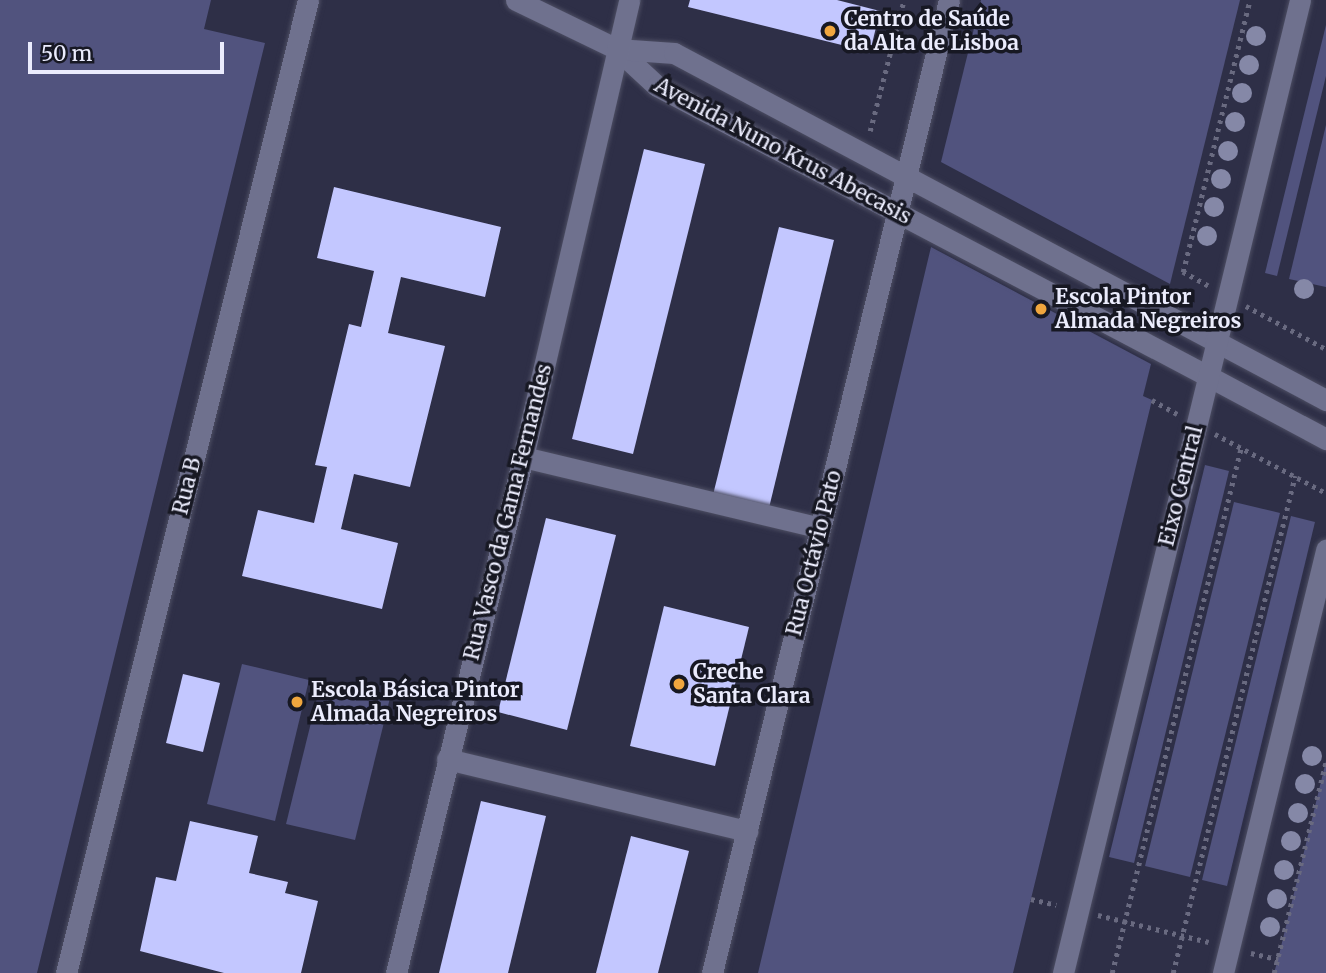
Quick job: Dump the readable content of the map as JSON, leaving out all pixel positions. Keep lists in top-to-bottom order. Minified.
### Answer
{"streets":{"street":["Avenida Nuno Krus Abecasis","Rua B","Eixo Central","Rua Vasco da Gama Fernandes","Rua Octávio Pato"]},"crossings":[["Avenida Nuno Krus Abecasis","Eixo Central"],["Avenida Nuno Krus Abecasis","Rua Vasco da Gama Fernandes"],["Avenida Nuno Krus Abecasis","Rua Octávio Pato"]],"places":["Centro de Saúde da Alta de Lisboa","Escola Pintor Almada Negreiros","Creche Santa Clara","Escola Básica Pintor Almada Negreiros"],"scale_bar":"50 m"}
